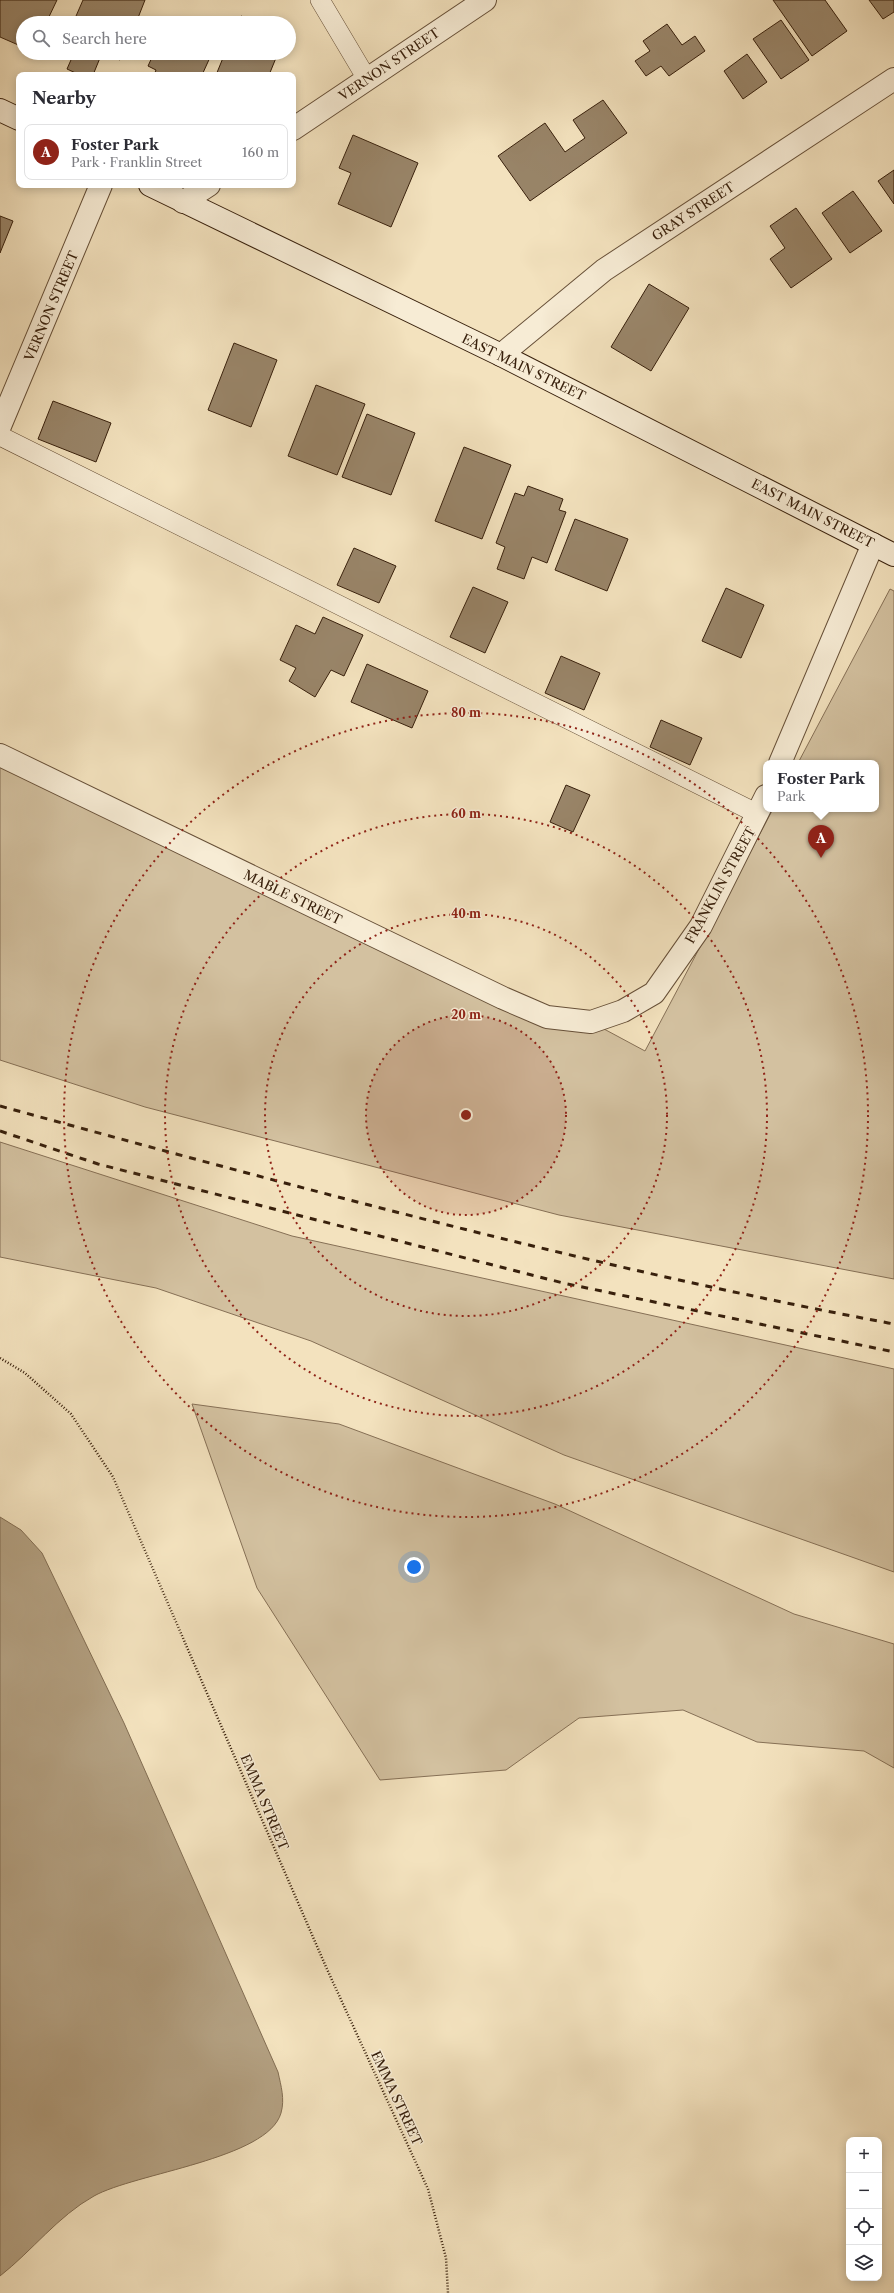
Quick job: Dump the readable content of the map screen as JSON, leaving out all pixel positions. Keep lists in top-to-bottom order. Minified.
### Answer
{"streets":{"street":["VERNON STREET","GRAY STREET","EAST MAIN STREET","FRANKLIN STREET","MABLE STREET"],"path":["EMMA STREET"]},"crossings":[["GRAY STREET","EAST MAIN STREET"],["FRANKLIN STREET","MABLE STREET"]],"page":{"search":"Search here","heading":"Nearby","list":[{"mark":"A","name":"Foster Park","note":"Park · Franklin Street","value":"160 m"}],"popup":["Foster Park","Park"],"pins":"A","map_buttons":["+","−"]},"rings":["80 m","60 m","40 m","20 m"]}
